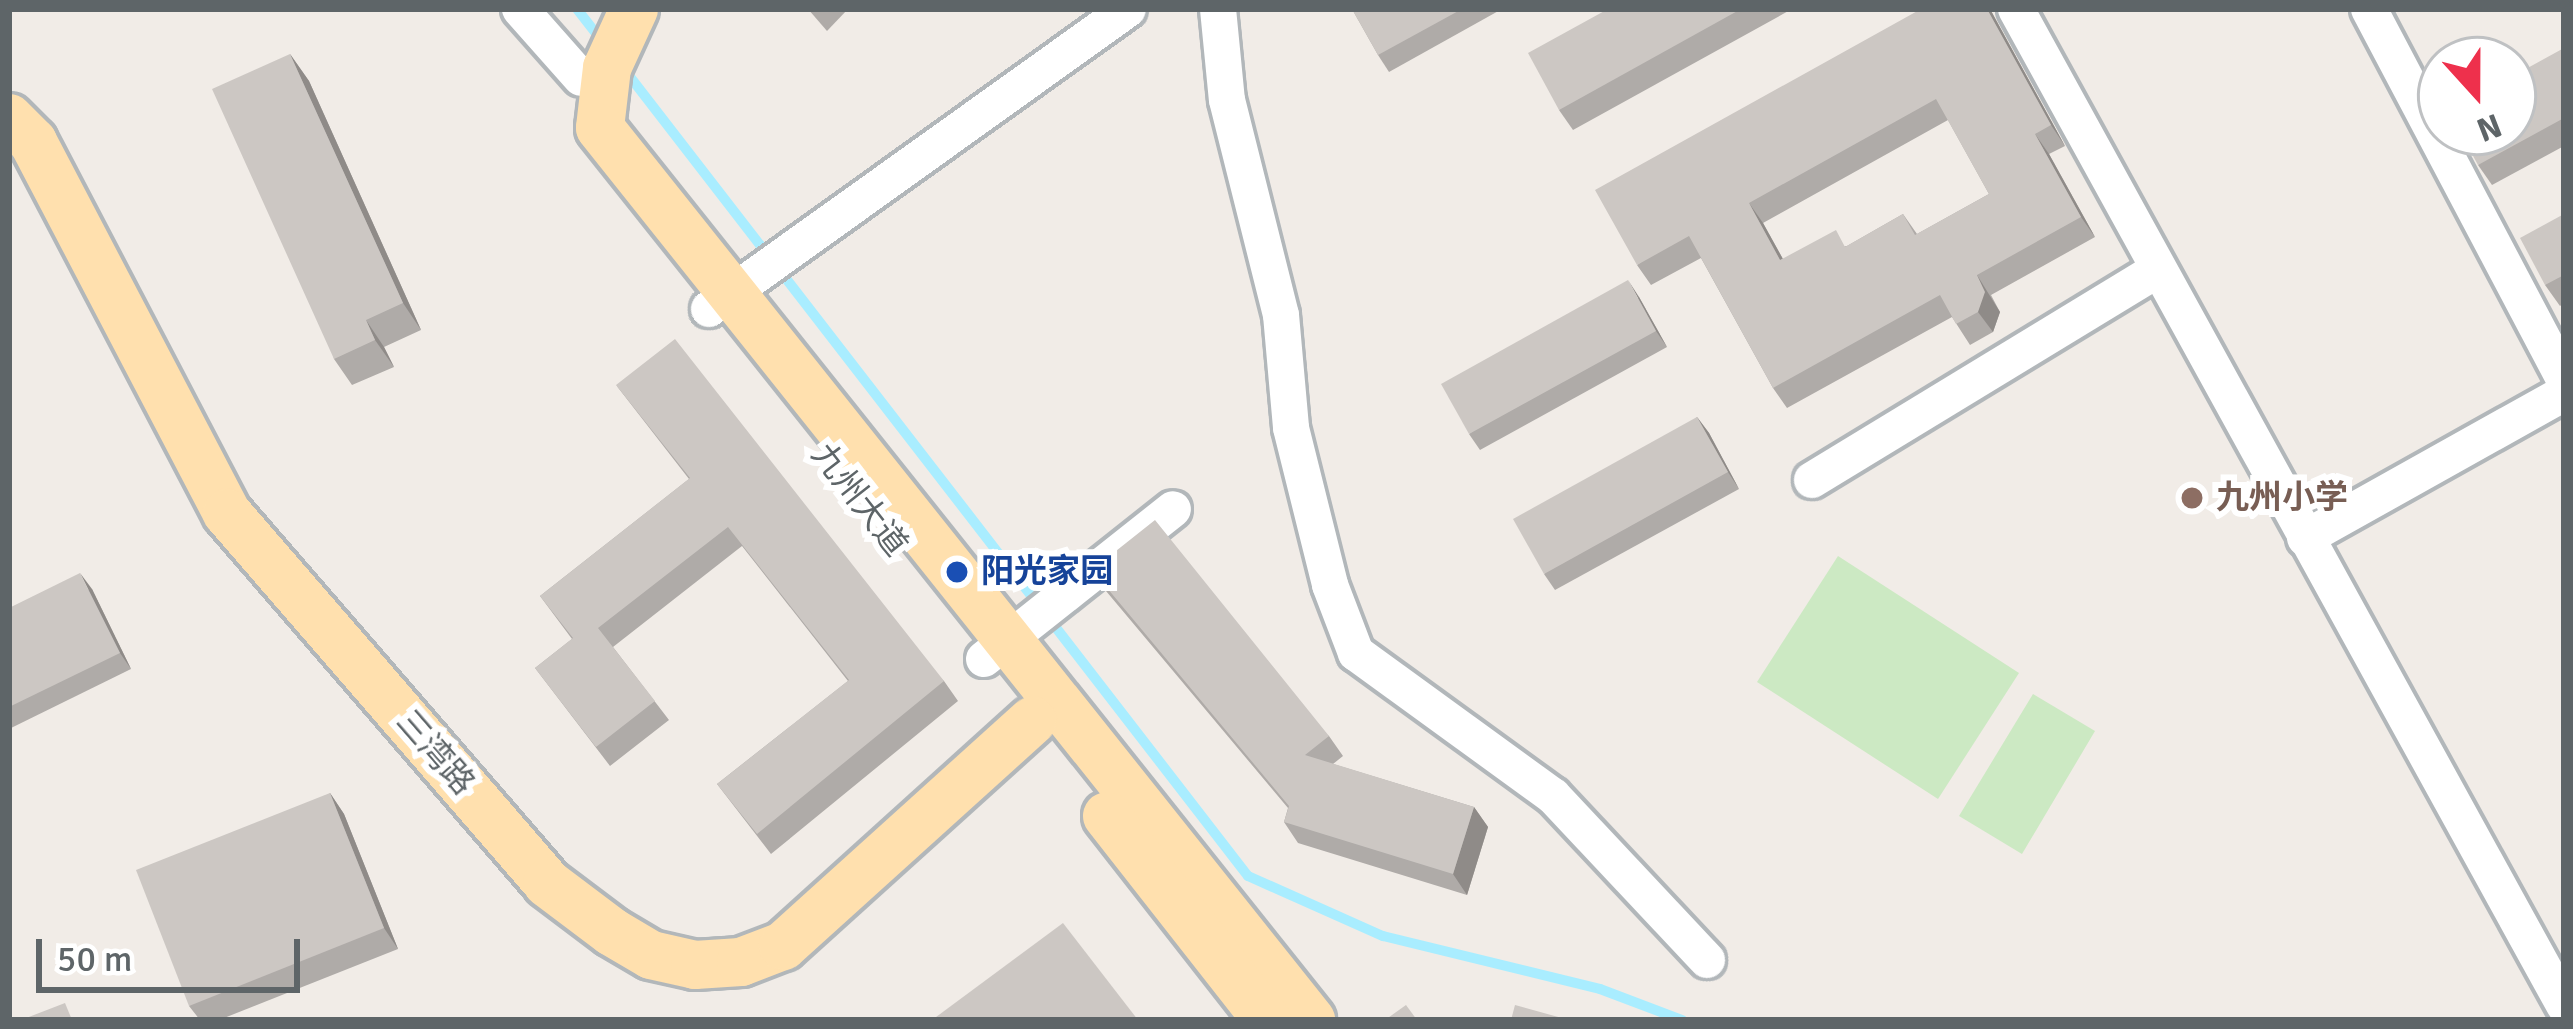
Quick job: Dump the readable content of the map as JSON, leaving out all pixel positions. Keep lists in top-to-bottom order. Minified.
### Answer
{"streets":{"main road":["九州大道","三湾路"]},"crossings":[["九州大道","三湾路"]],"places":["九州小学","阳光家园"],"scale_bar":"50 m","north":"bottom"}
